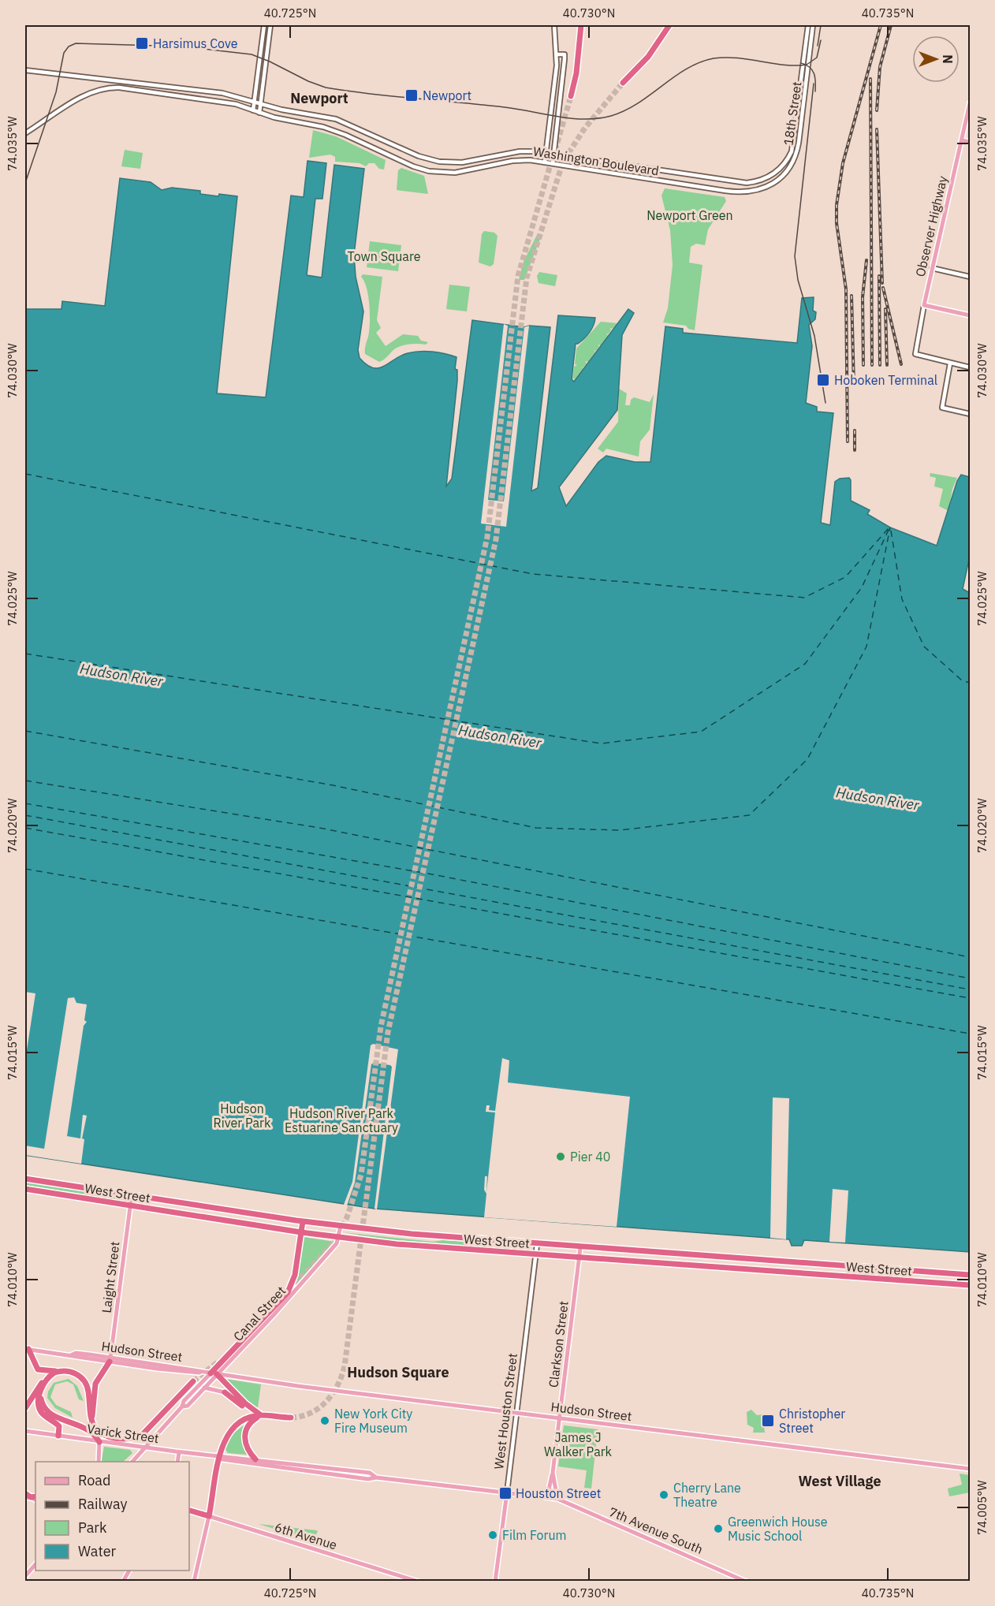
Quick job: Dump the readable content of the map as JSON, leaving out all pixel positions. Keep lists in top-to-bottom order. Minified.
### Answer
{"streets":{"highway":["West Street","Canal Street","6th Avenue"],"main road":["Observer Highway","Laight Street","Clarkson Street","Hudson Street","West Houston Street","Varick Street","7th Avenue South"],"street":["18th Street","Washington Boulevard"]},"crossings":[["18th Street","Washington Boulevard"],["West Street","Laight Street"],["West Street","Canal Street"],["West Street","Clarkson Street"],["West Street","West Houston Street"],["Laight Street","Hudson Street"],["Canal Street","Hudson Street"],["Canal Street","Varick Street"],["Clarkson Street","Hudson Street"],["Clarkson Street","Varick Street"],["Clarkson Street","7th Avenue South"],["Hudson Street","West Houston Street"],["West Houston Street","Varick Street"],["Varick Street","7th Avenue South"]],"districts":["Newport","Hudson Square","West Village"],"water":["Hudson River"],"parks":["Newport Green","Town Square","Hudson River Park","Hudson River Park Estuarine Sanctuary","James J Walker Park"],"places":{"transit":["Harsimus Cove","Newport","Hoboken Terminal","Christopher Street","Houston Street"],"other":["Pier 40","New York City Fire Museum","Cherry Lane Theatre","Greenwich House Music School","Film Forum"]},"legend":["Road","Railway","Park","Water"],"north":"right","coordinates":["40.725°N","40.730°N","40.735°N","74.035°W","74.030°W","74.025°W","74.020°W","74.015°W","74.010°W","74.005°W"]}
